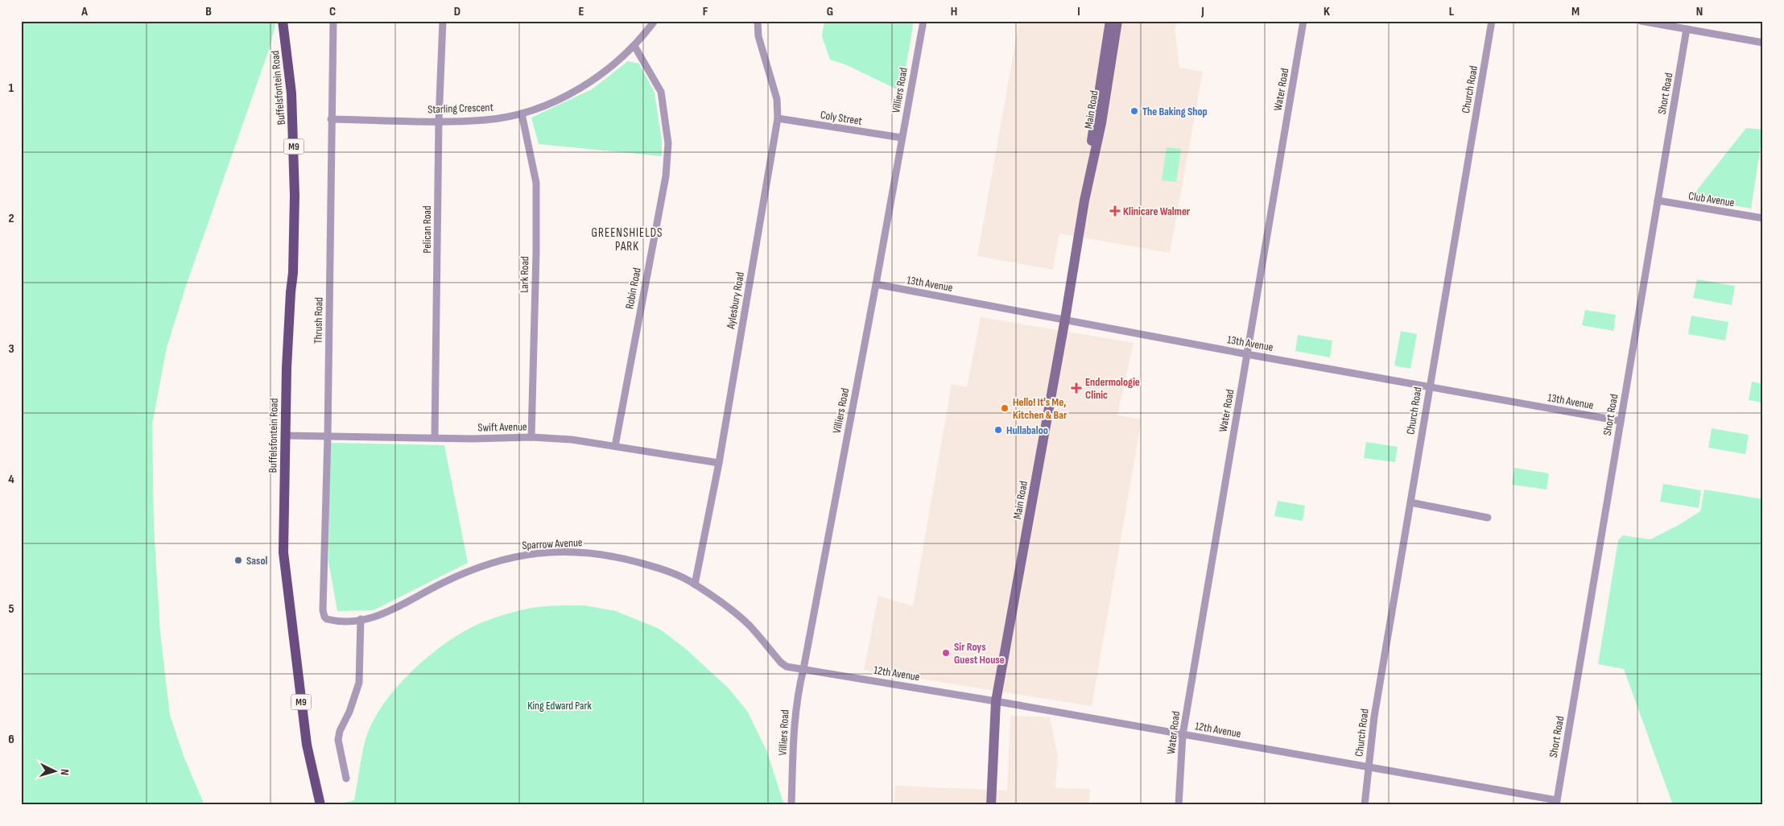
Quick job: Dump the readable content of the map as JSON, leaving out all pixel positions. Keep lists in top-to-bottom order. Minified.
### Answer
{"streets":{"main road":["Buffelsfontein Road","Main Road","M9"],"street":["Water Road","Church Road","Villiers Road","Short Road","Starling Crescent","Coly Street","Club Avenue","Pelican Road","Lark Road","13th Avenue","Robin Road","Aylesbury Road","Thrush Road","Swift Avenue","Sparrow Avenue","12th Avenue"]},"crossings":[["Buffelsfontein Road","Swift Avenue"],["Water Road","13th Avenue"],["Water Road","12th Avenue"],["Church Road","13th Avenue"],["Church Road","12th Avenue"],["Villiers Road","Coly Street"],["Villiers Road","13th Avenue"],["Villiers Road","Sparrow Avenue"],["Villiers Road","12th Avenue"],["Short Road","Club Avenue"],["Short Road","13th Avenue"],["Short Road","12th Avenue"],["Starling Crescent","Pelican Road"],["Starling Crescent","Lark Road"],["Starling Crescent","Robin Road"],["Starling Crescent","Thrush Road"],["Main Road","13th Avenue"],["Main Road","12th Avenue"],["Coly Street","Aylesbury Road"],["Pelican Road","Swift Avenue"],["Lark Road","Swift Avenue"],["Robin Road","Swift Avenue"],["Aylesbury Road","Swift Avenue"],["Aylesbury Road","Sparrow Avenue"],["Thrush Road","Swift Avenue"],["Thrush Road","Sparrow Avenue"],["Sparrow Avenue","12th Avenue"]],"districts":["GREENSHIELDS PARK"],"parks":["King Edward Park"],"places":{"other":["The Baking Shop","Hello! It's Me, Kitchen & Bar","Hullabaloo","Sasol","Sir Roys Guest House"],"health":["Klinicare Walmer","Endermologie Clinic"]},"north":"right","grid":{"columns":["A","B","C","D","E","F","G","H","I","J","K","L","M","N"],"rows":["1","2","3","4","5","6"]}}
